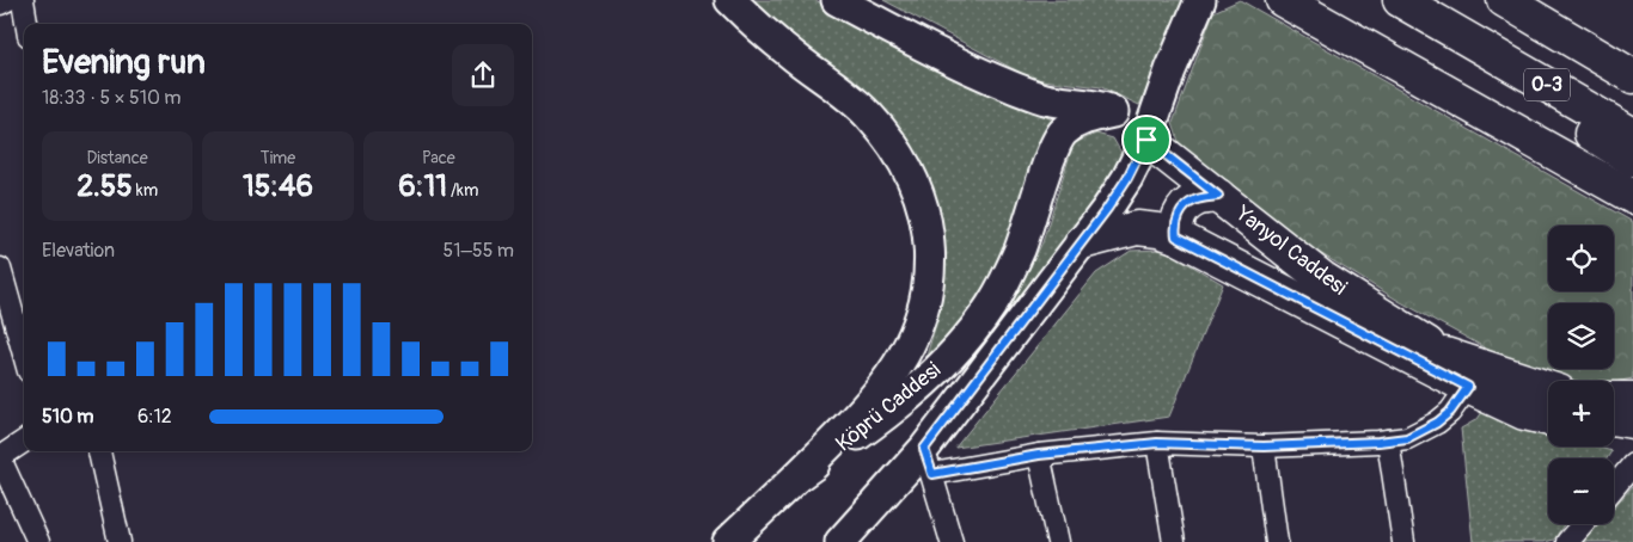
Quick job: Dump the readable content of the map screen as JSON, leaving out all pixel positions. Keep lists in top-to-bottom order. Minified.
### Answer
{"streets":{"main road":["O-3","Yanyol Caddesi","Köprü Caddesi"]},"crossings":[["Yanyol Caddesi","Köprü Caddesi"]],"page":{"heading":["Evening run","18:33 · 5 × 510 m"],"stats":[["Distance","2.55 km"],["Time","15:46"],["Pace","6:11 /km"]],"map_buttons":["+","−"],"chart":["Elevation","51–55 m"],"list":[{"name":"510 m","note":"6:12"}]}}
